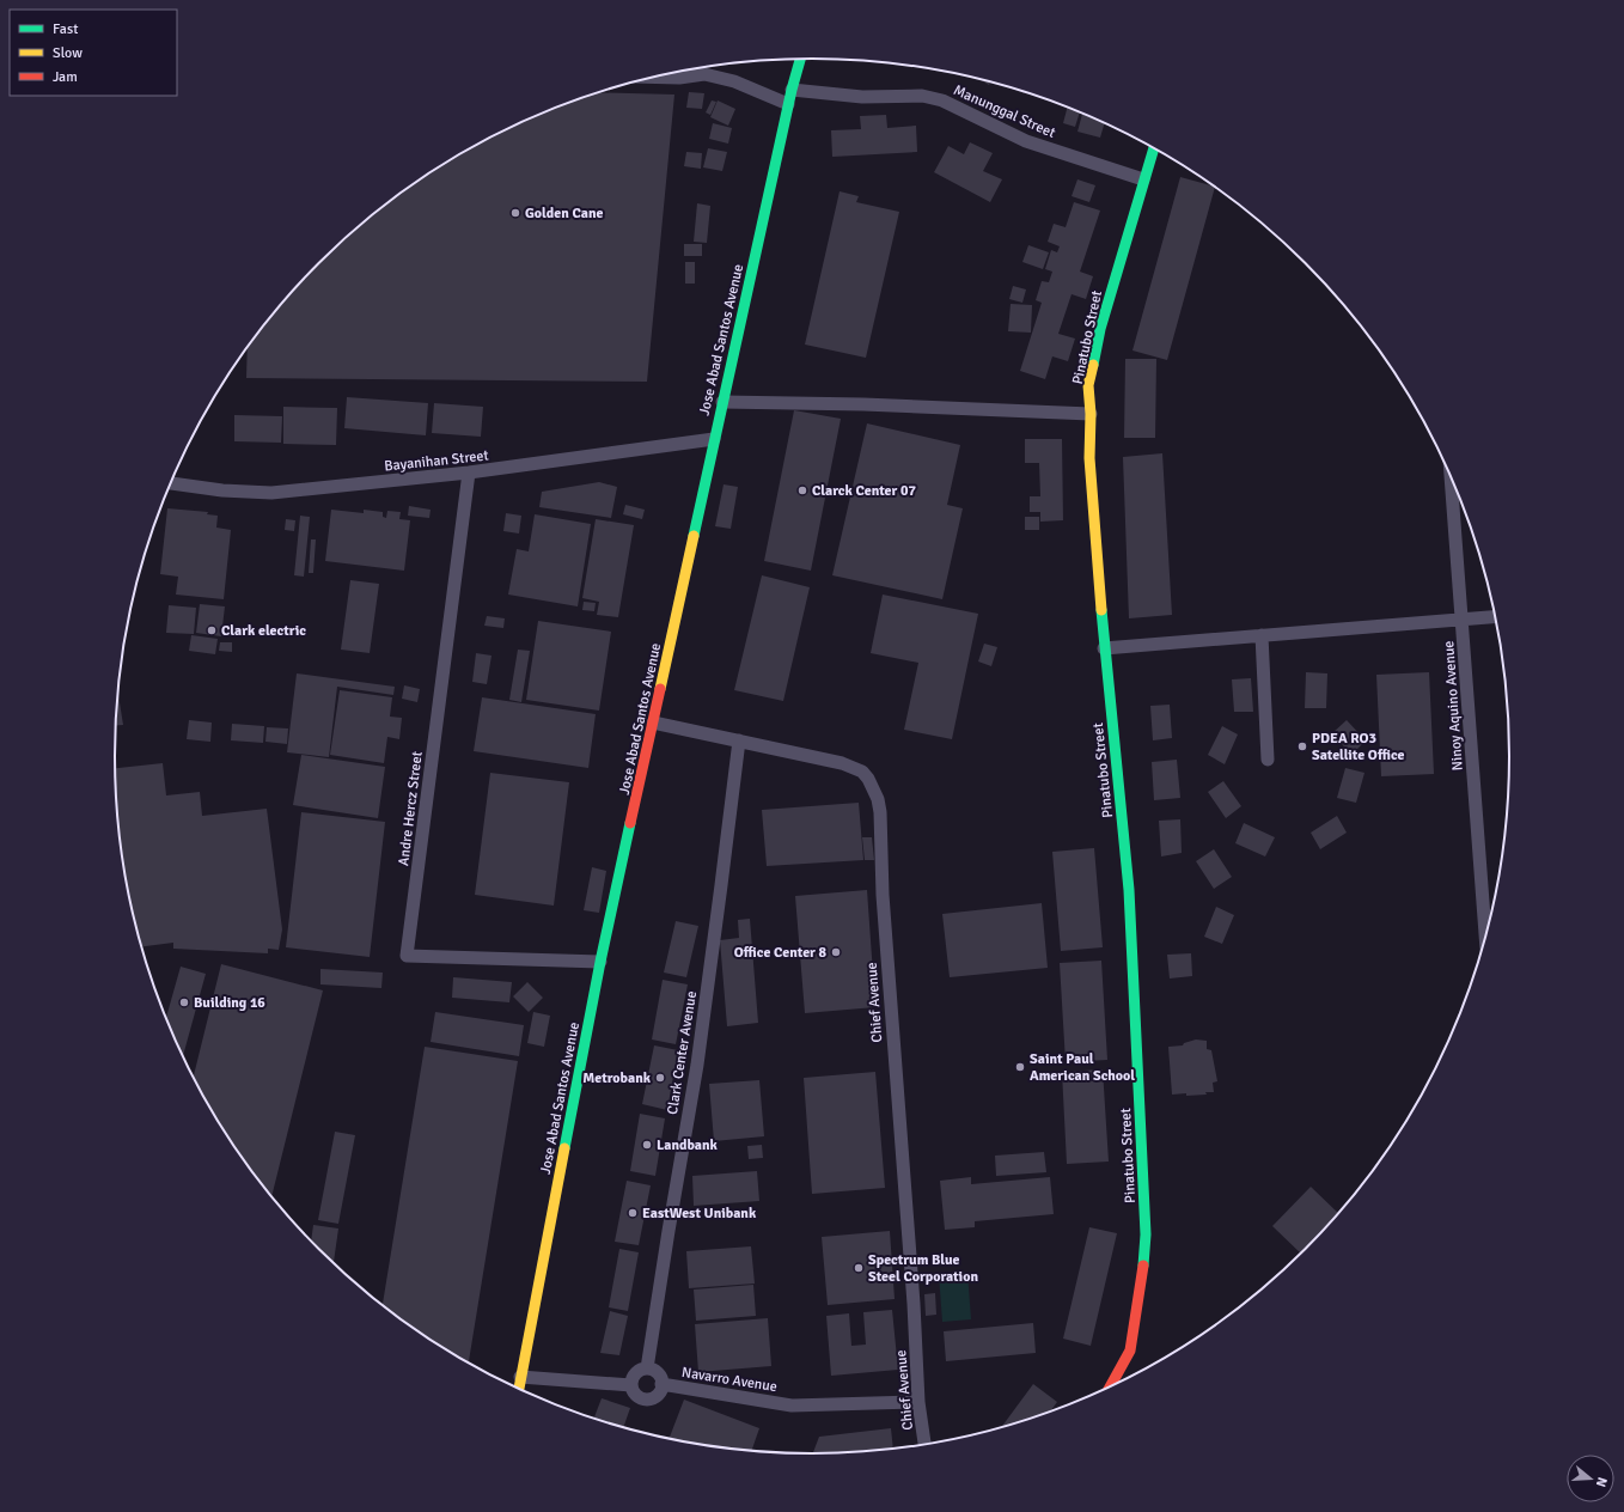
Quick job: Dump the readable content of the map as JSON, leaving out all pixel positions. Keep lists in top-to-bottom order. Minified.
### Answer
{"streets":{"main road":["Pinatubo Street","Jose Abad Santos Avenue"],"street":["Manunggal Street","Bayanihan Street","Ninoy Aquino Avenue","Andre Hercz Street","Chief Avenue","Clark Center Avenue","Navarro Avenue"]},"crossings":[["Manunggal Street","Pinatubo Street"],["Manunggal Street","Jose Abad Santos Avenue"],["Jose Abad Santos Avenue","Bayanihan Street"],["Jose Abad Santos Avenue","Andre Hercz Street"],["Jose Abad Santos Avenue","Chief Avenue"],["Bayanihan Street","Andre Hercz Street"],["Chief Avenue","Clark Center Avenue"],["Chief Avenue","Navarro Avenue"],["Clark Center Avenue","Navarro Avenue"]],"places":["Golden Cane","Clarck Center 07","Clark electric","PDEA RO3 Satellite Office","Office Center 8","Building 16","Saint Paul American School","Metrobank","Landbank","EastWest Unibank","Spectrum Blue Steel Corporation"],"legend":["Fast","Slow","Jam"],"north":"right"}
